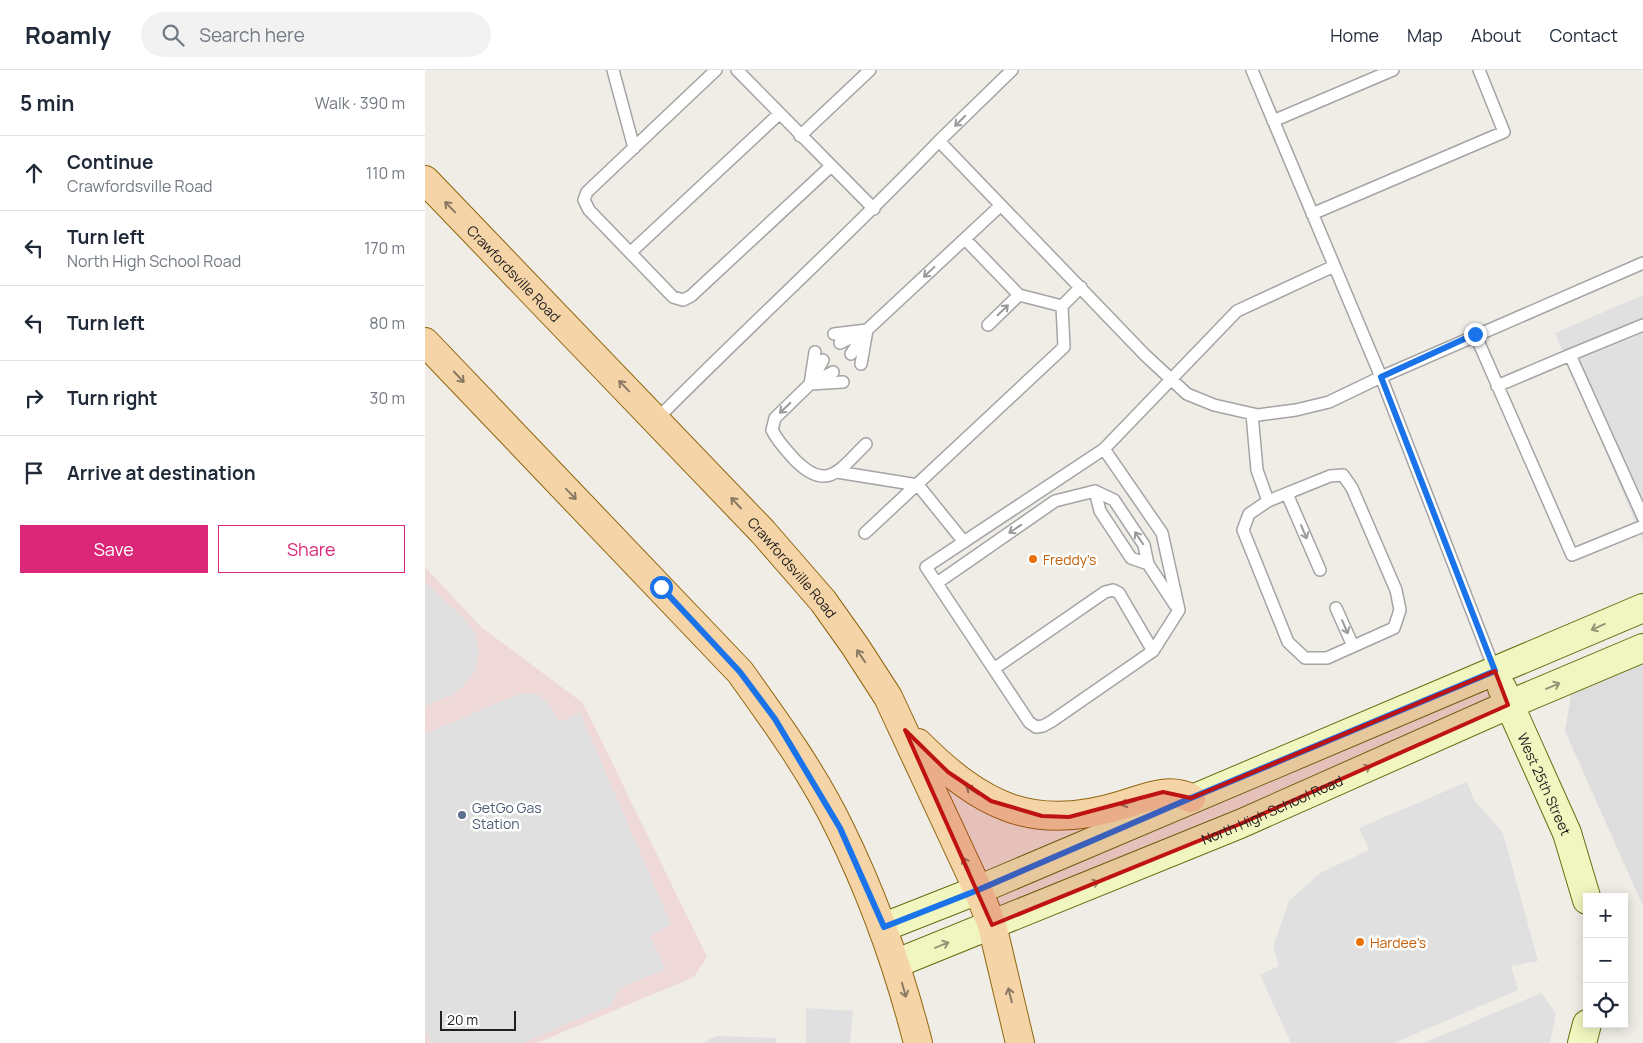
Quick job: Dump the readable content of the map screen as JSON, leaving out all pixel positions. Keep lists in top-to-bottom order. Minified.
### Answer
{"streets":{"main road":["Crawfordsville Road"],"street":["West 25th Street","North High School Road"]},"crossings":[["Crawfordsville Road","North High School Road"],["West 25th Street","North High School Road"]],"places":["Freddy's","GetGo Gas Station","Hardee's"],"scale_bar":"20 m","page":{"header":"Roamly","search":"Search here","nav":["Home","Map","About","Contact"],"heading":["5 min","Walk · 390 m"],"list":[["Continue","Crawfordsville Road","110 m"],["Turn left","North High School Road","170 m"],["Turn left","80 m"],["Turn right","30 m"],"Arrive at destination"],"buttons":["Save","Share"],"map_buttons":["+","−"],"scale":"20 m"}}
